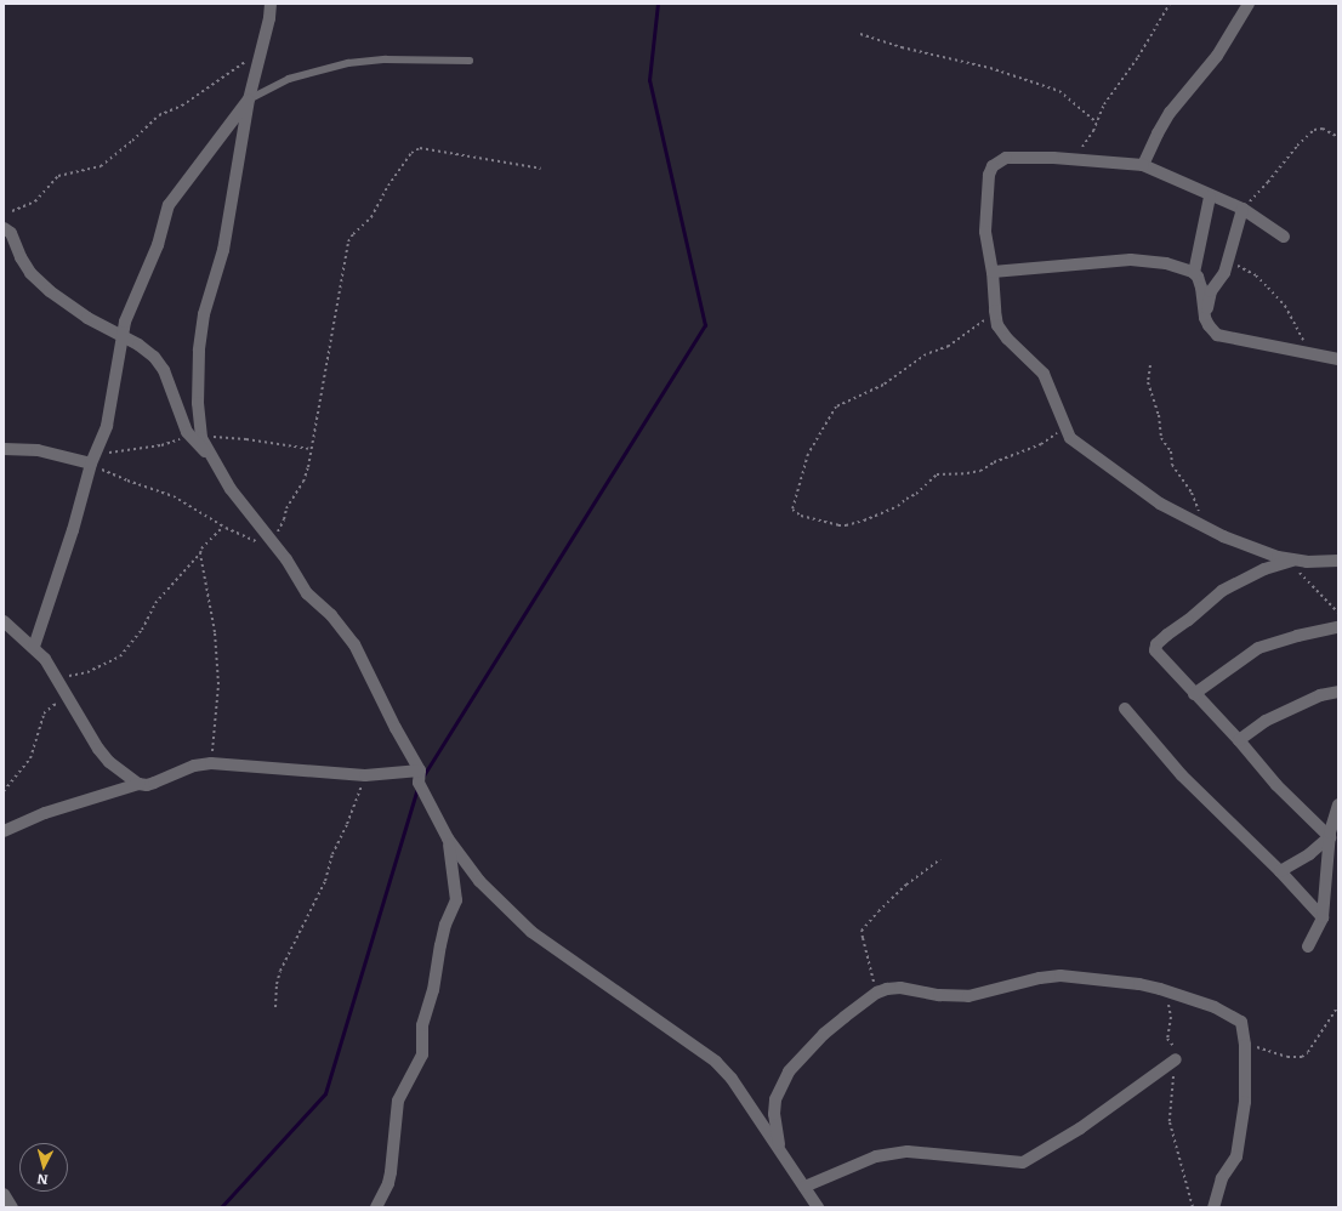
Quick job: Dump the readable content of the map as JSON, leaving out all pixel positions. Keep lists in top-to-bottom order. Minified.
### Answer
{"north":"bottom"}
